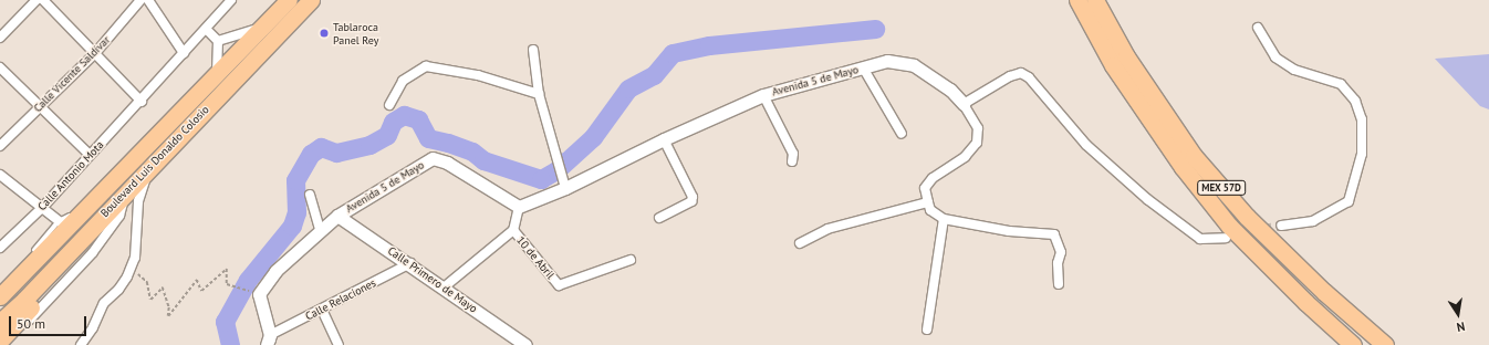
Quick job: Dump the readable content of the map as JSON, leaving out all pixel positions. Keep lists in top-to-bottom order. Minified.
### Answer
{"streets":{"highway":["Boulevard Luis Donaldo Colosio","MEX 57D"],"street":["Calle Vicente Saldívar","Avenida 5 de Mayo","Calle Antonio Mota","10 de Abril","Calle Primero de Mayo","Calle Relaciones"]},"crossings":[["Avenida 5 de Mayo","10 de Abril"],["Avenida 5 de Mayo","Calle Primero de Mayo"],["Calle Primero de Mayo","Calle Relaciones"]],"places":["Tablaroca Panel Rey"],"scale_bar":"50 m","north":"bottom"}
